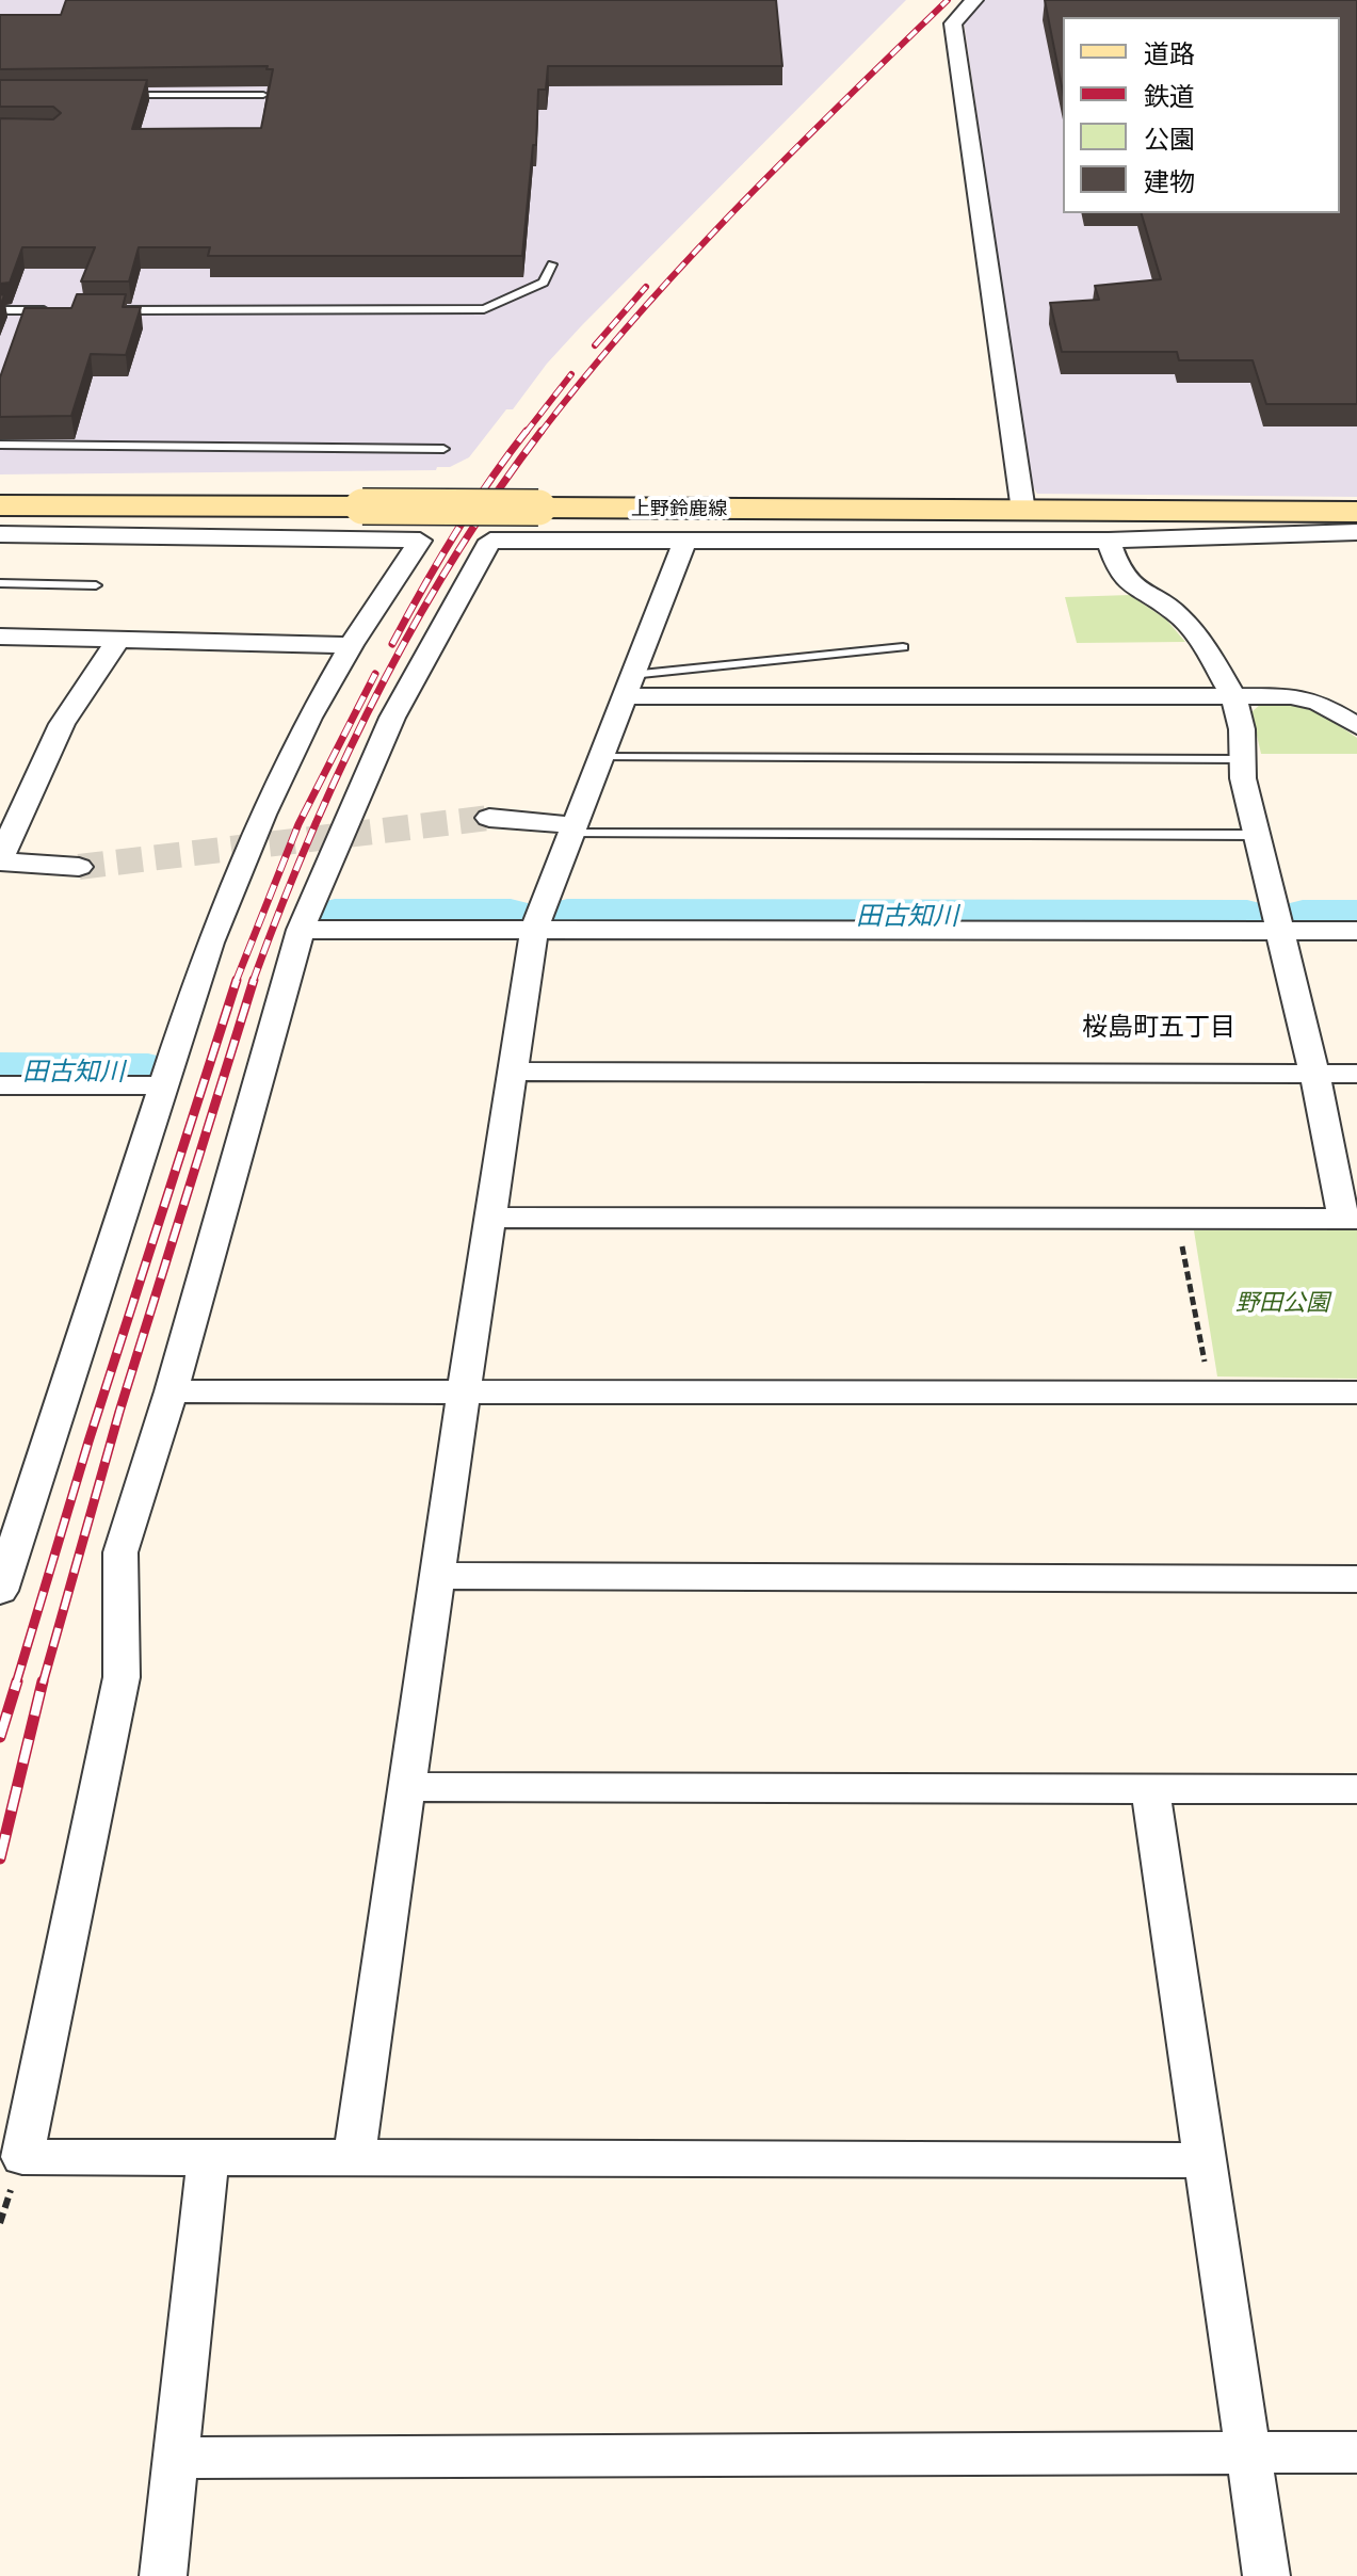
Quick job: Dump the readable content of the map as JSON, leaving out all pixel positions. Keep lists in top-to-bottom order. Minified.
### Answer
{"streets":{"main road":["上野鈴鹿線"]},"districts":["桜島町五丁目"],"water":["田古知川"],"parks":["野田公園"],"legend":["道路","鉄道","公園","建物"]}
